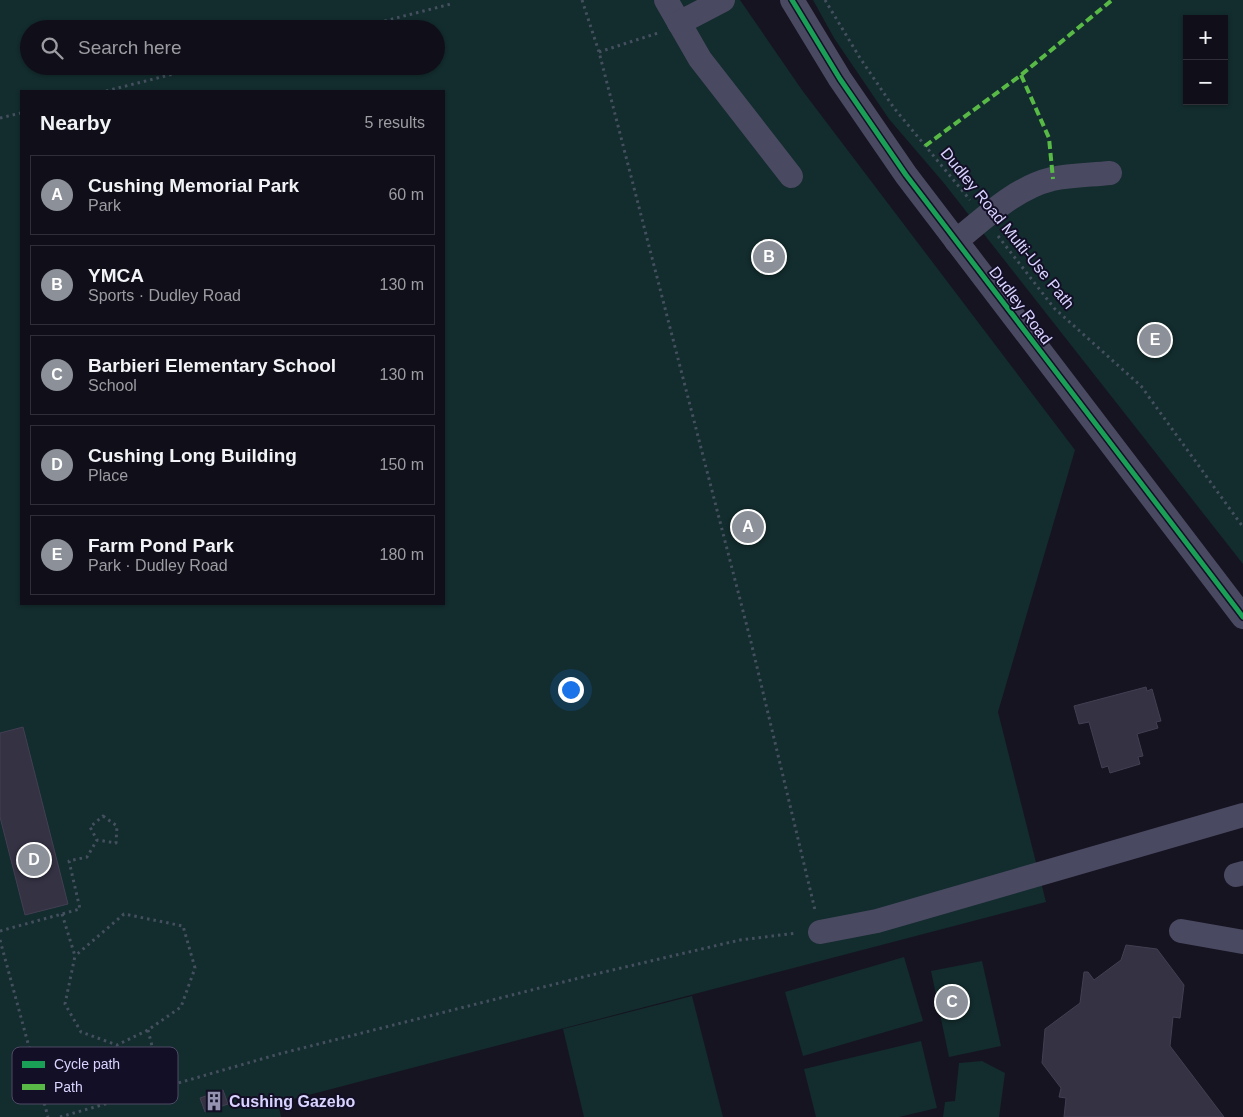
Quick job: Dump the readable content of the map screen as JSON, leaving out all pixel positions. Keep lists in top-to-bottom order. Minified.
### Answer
{"streets":{"street":["Dudley Road"],"path":["Dudley Road Multi-Use Path"]},"places":{"building":["Cushing Gazebo"]},"legend":["Cycle path","Path"],"page":{"map_buttons":["+","−"],"search":"Search here","heading":["Nearby","5 results"],"list":[{"mark":"A","name":"Cushing Memorial Park","note":"Park","value":"60 m"},{"mark":"B","name":"YMCA","note":"Sports · Dudley Road","value":"130 m"},{"mark":"C","name":"Barbieri Elementary School","note":"School","value":"130 m"},{"mark":"D","name":"Cushing Long Building","note":"Place","value":"150 m"},{"mark":"E","name":"Farm Pond Park","note":"Park · Dudley Road","value":"180 m"}],"pins":["B","E","A","D","C"]}}
